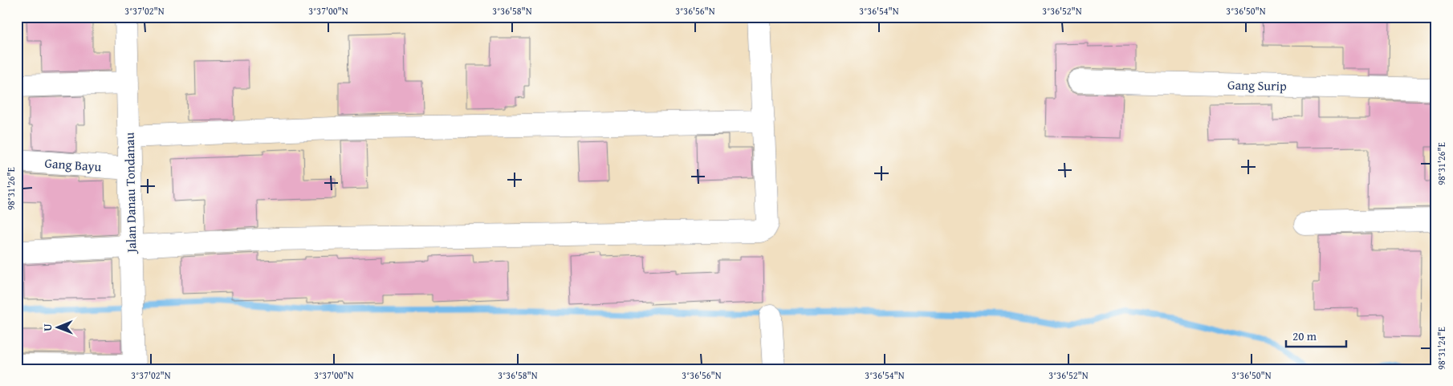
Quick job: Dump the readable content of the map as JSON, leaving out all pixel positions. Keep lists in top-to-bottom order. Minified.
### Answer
{"streets":{"street":["Gang Surip","Gang Bayu","Jalan Danau Tondanau"]},"crossings":[["Gang Bayu","Jalan Danau Tondanau"]],"scale_bar":"20 m","north":"left","coordinates":["3°37'02\"N","3°37'00\"N","3°36'58\"N","3°36'56\"N","3°36'54\"N","3°36'52\"N","3°36'50\"N","98°31'26\"E","98°31'24\"E"]}
